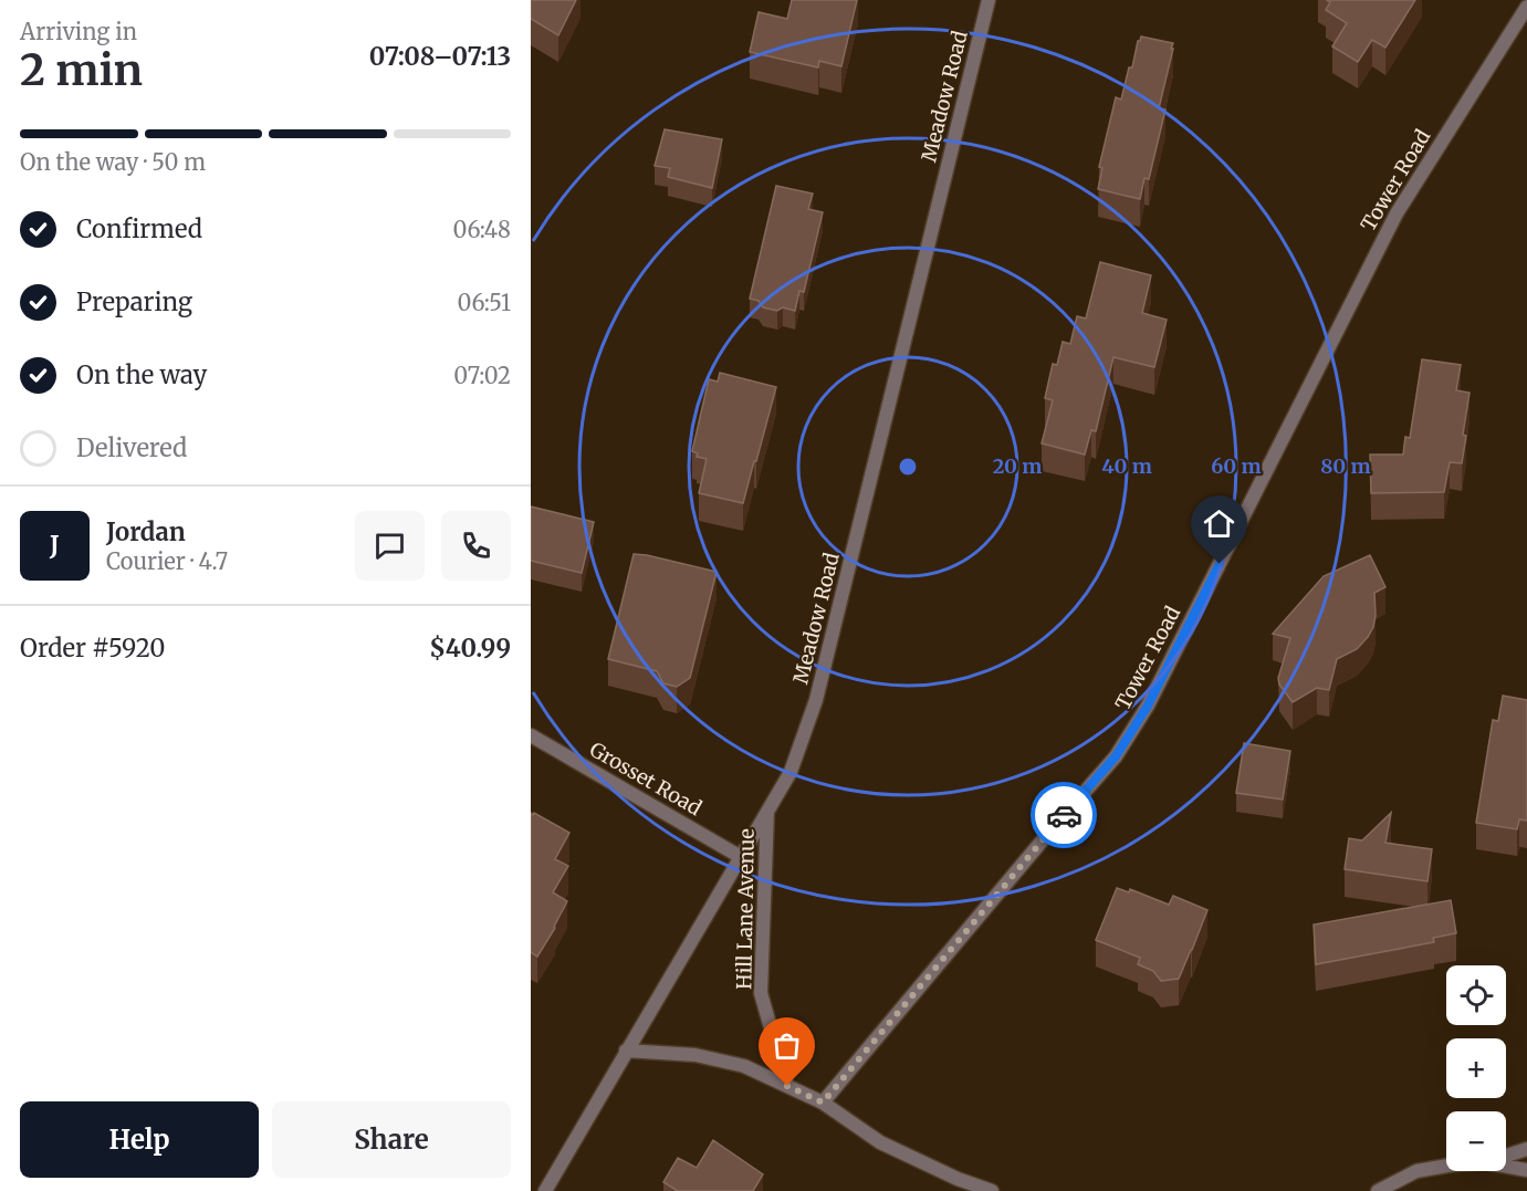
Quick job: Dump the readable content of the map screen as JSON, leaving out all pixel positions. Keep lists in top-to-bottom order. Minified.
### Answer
{"streets":{"street":["Meadow Road","Tower Road","Grosset Road","Hill Lane Avenue"]},"crossings":[["Meadow Road","Grosset Road"],["Meadow Road","Hill Lane Avenue"]],"page":{"heading":["2 min","Arriving in","07:08–07:13"],"panel":["Jordan","Courier · 4.7","Order #5920","$40.99"],"bar":"On the way · 50 m","list":[["Confirmed","06:48"],["Preparing","06:51"],["On the way","07:02"],"Delivered"],"round":"J","map_buttons":["+","−"],"buttons":["Help","Share"]},"rings":["20 m","40 m","60 m","80 m"]}
